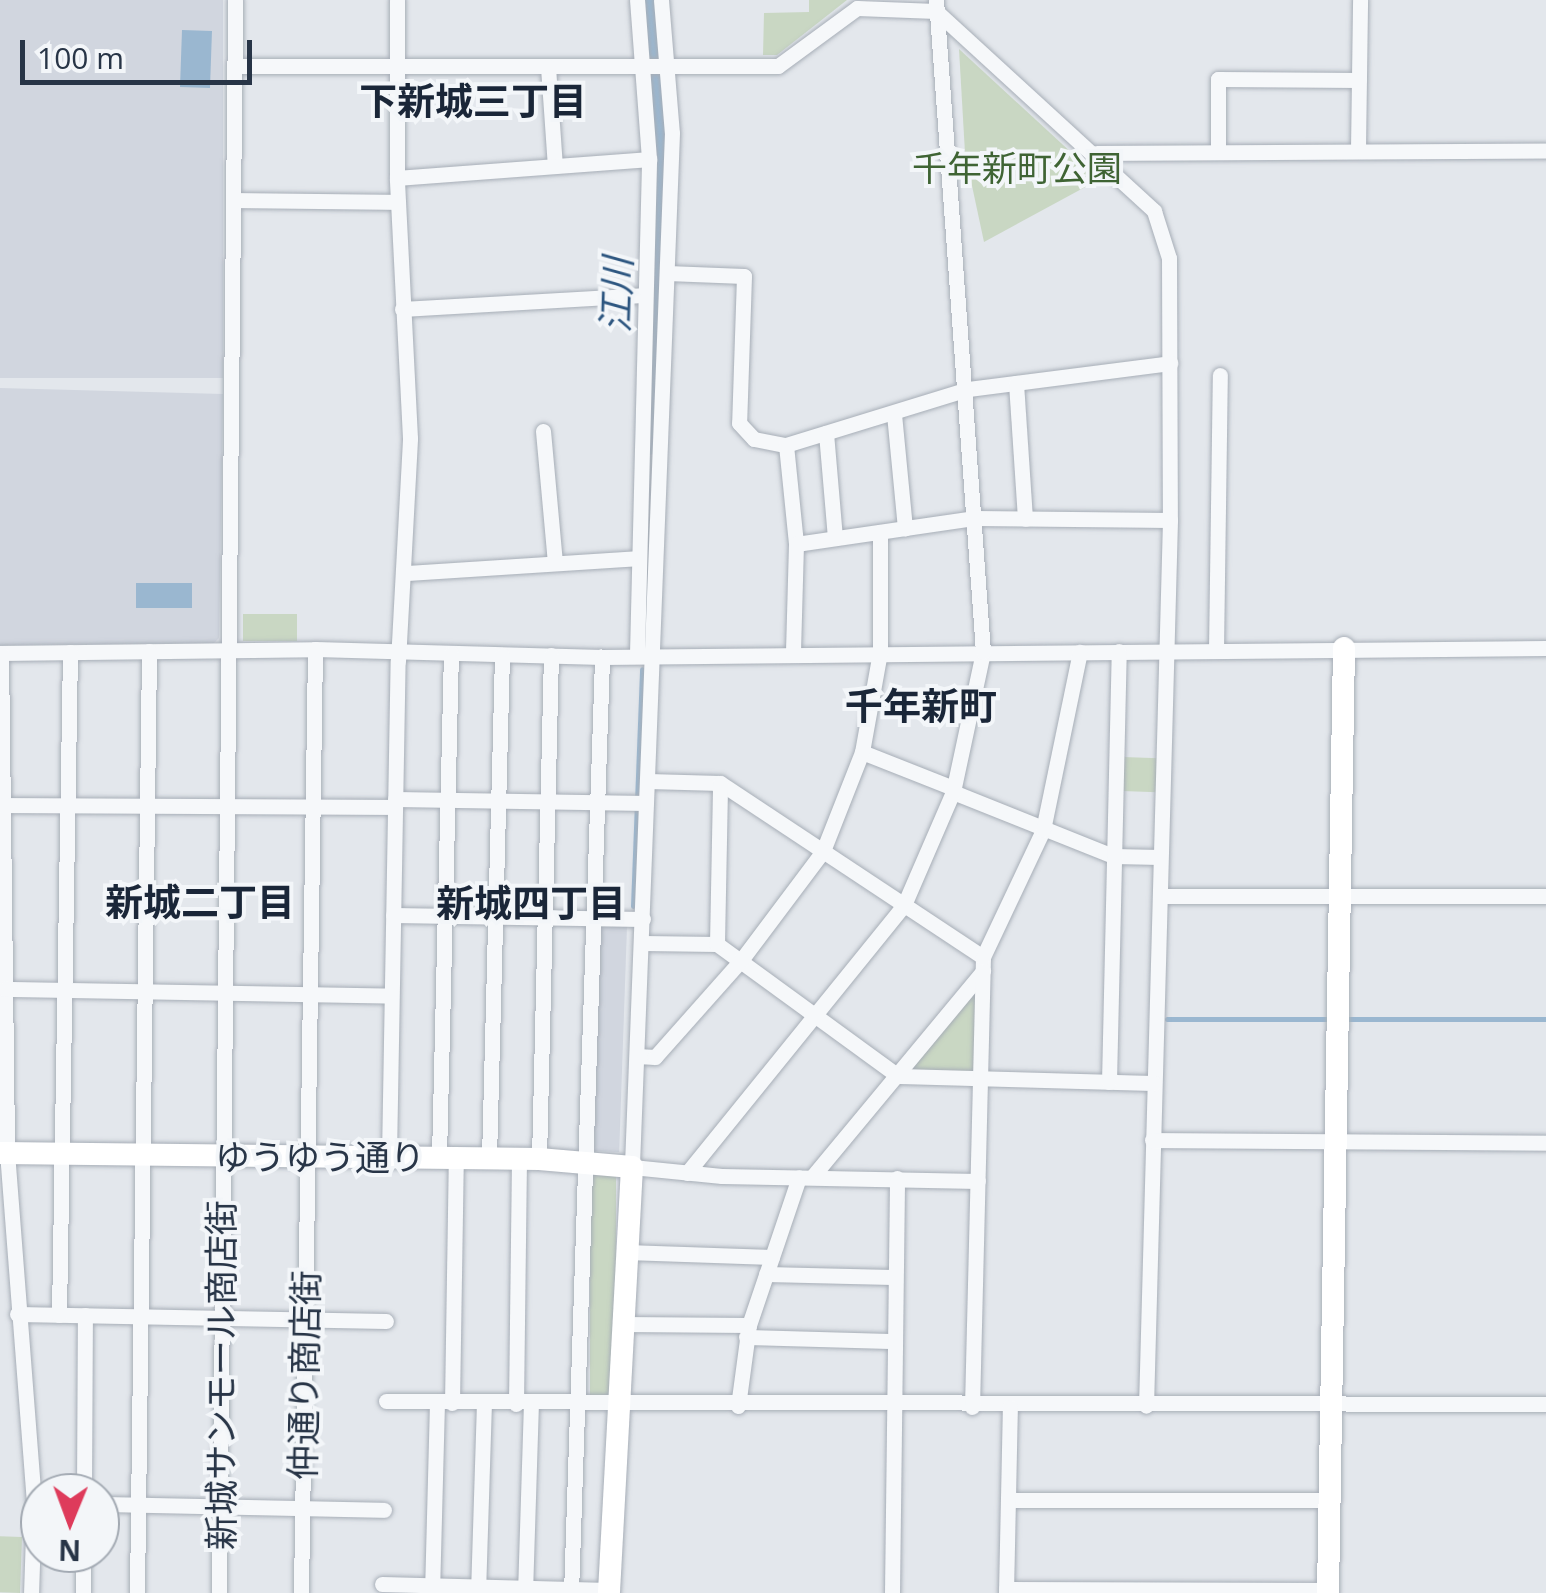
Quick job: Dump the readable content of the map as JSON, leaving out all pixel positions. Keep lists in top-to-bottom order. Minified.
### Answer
{"streets":{"street":["ゆうゆう通り","新城サンモール商店街","仲通り商店街"]},"crossings":[["ゆうゆう通り","新城サンモール商店街"],["ゆうゆう通り","仲通り商店街"]],"districts":["下新城三丁目","千年新町","新城二丁目","新城四丁目"],"water":["江川"],"parks":["千年新町公園"],"scale_bar":"100 m","north":"bottom"}
